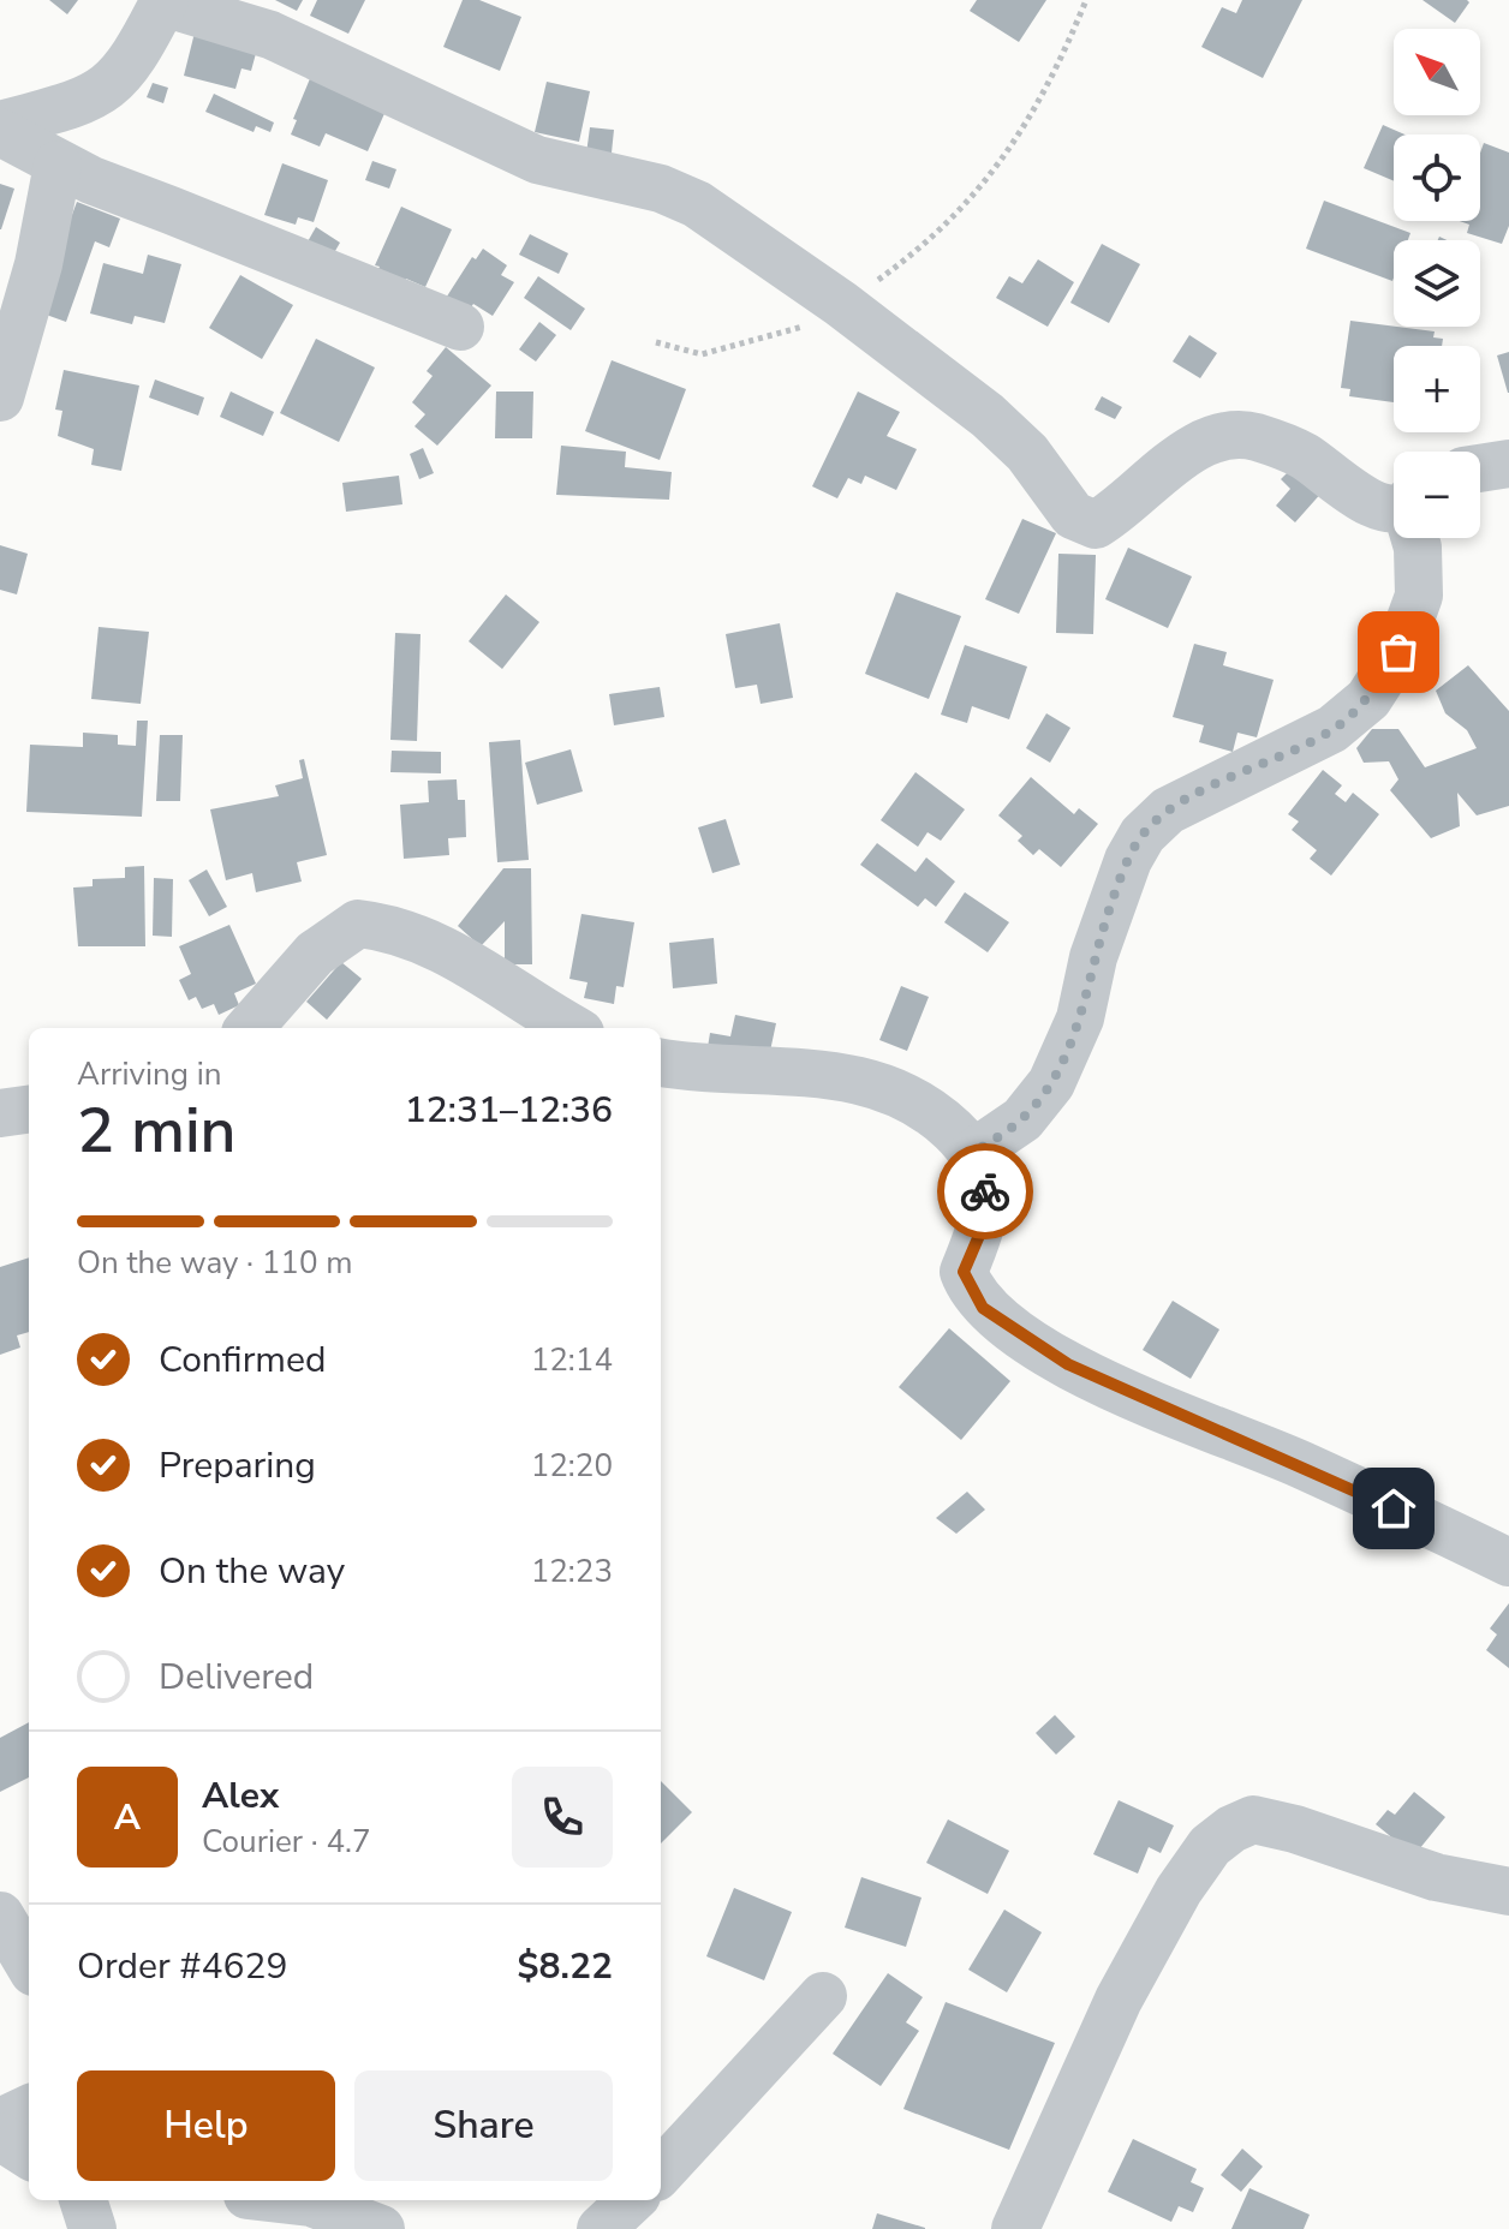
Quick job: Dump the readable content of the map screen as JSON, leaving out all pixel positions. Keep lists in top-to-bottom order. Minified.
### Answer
{"north":"top left","page":{"map_buttons":["+","−"],"heading":["2 min","Arriving in","12:31–12:36"],"panel":["Alex","Courier · 4.7","Order #4629","$8.22"],"bar":"On the way · 110 m","list":[["Confirmed","12:14"],["Preparing","12:20"],["On the way","12:23"],"Delivered"],"round":"A","buttons":["Help","Share"]}}
